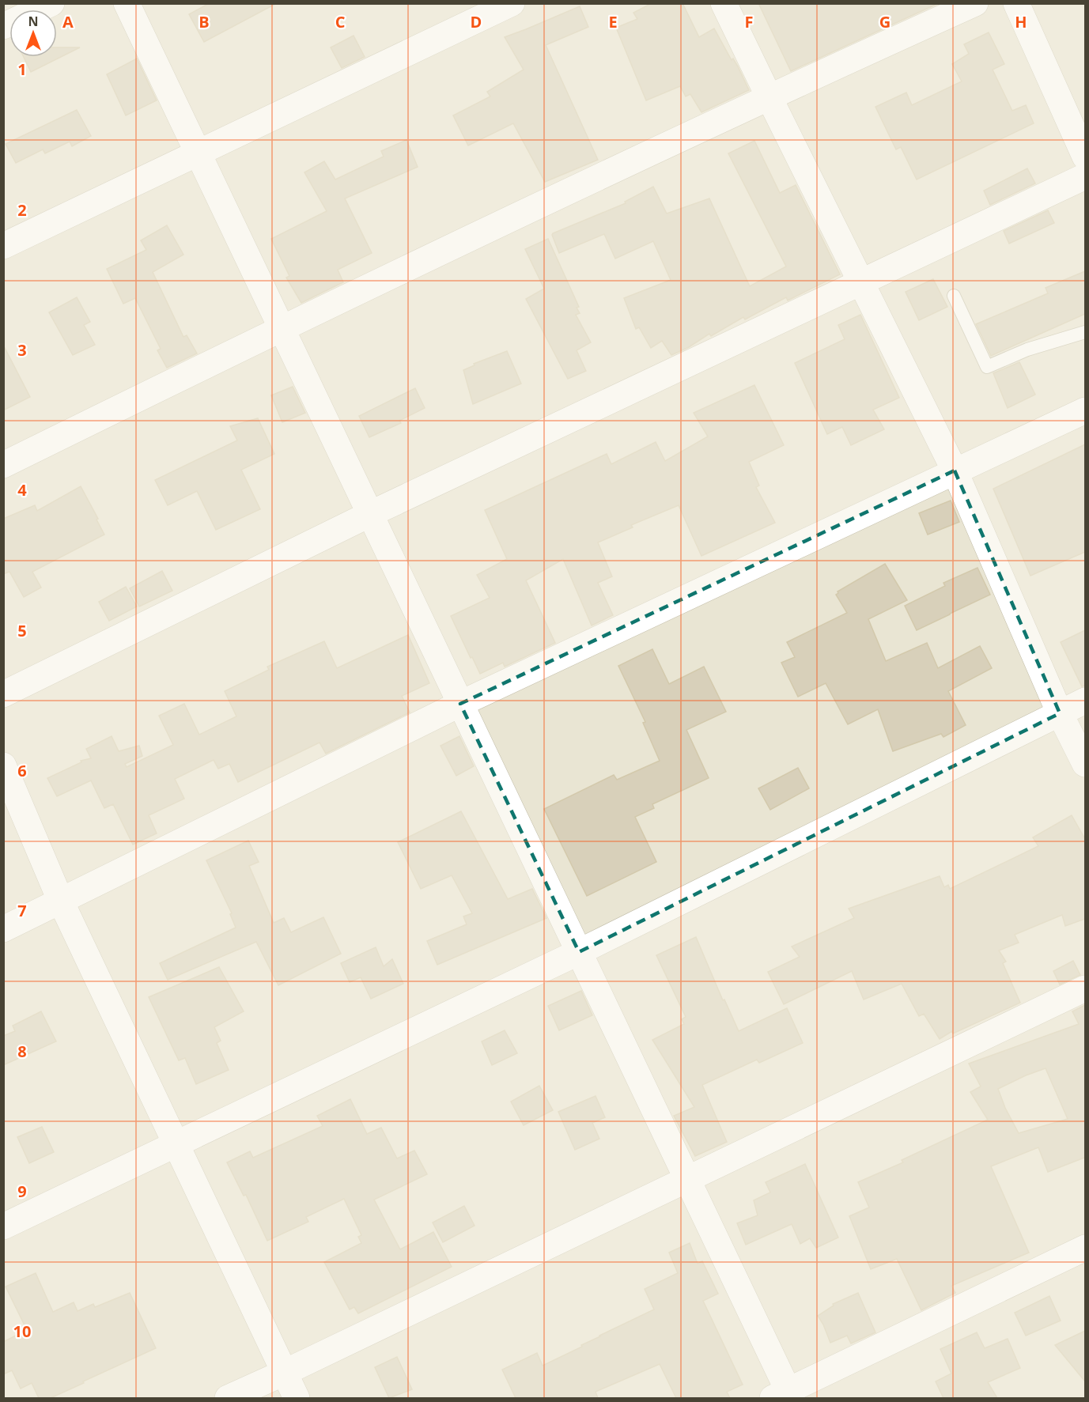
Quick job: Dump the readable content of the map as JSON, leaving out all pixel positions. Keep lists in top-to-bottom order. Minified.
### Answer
{"north":"top","grid":{"columns":["A","B","C","D","E","F","G","H"],"rows":["1","2","3","4","5","6","7","8","9","10"]}}
